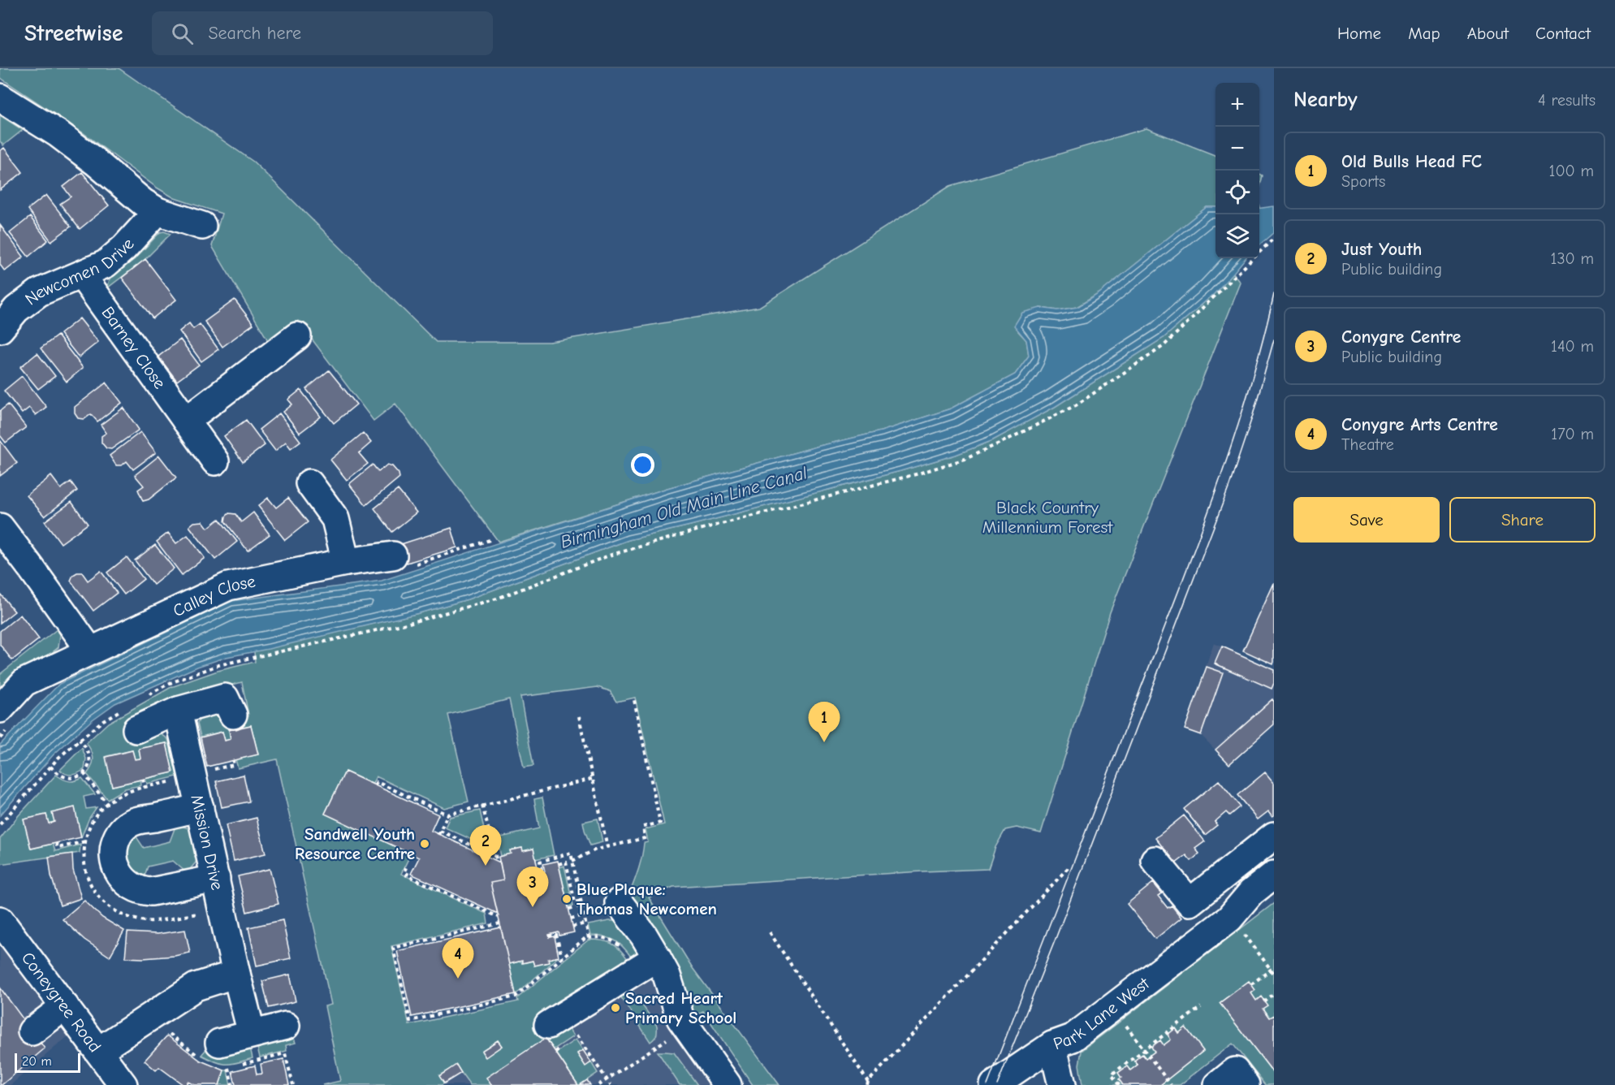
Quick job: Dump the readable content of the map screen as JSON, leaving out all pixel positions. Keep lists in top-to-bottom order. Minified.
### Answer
{"streets":{"street":["Newcomen Drive","Barney Close","Calley Close","Mission Drive","Coneygree Road","Park Lane West"]},"crossings":[["Newcomen Drive","Barney Close"]],"water":["Birmingham Old Main Line Canal"],"parks":["Black Country Millennium Forest"],"places":["Sandwell Youth Resource Centre","Blue Plaque: Thomas Newcomen","Sacred Heart Primary School"],"scale_bar":"20 m","page":{"header":"Streetwise","search":"Search here","nav":["Home","Map","About","Contact"],"heading":["Nearby","4 results"],"map_buttons":["+","−"],"list":[{"mark":"1","name":"Old Bulls Head FC","note":"Sports","value":"100 m"},{"mark":"2","name":"Just Youth","note":"Public building","value":"130 m"},{"mark":"3","name":"Conygre Centre","note":"Public building","value":"140 m"},{"mark":"4","name":"Conygre Arts Centre","note":"Theatre","value":"170 m"}],"buttons":["Save","Share"],"pins":["1","2","3","4"],"scale":"20 m"}}
